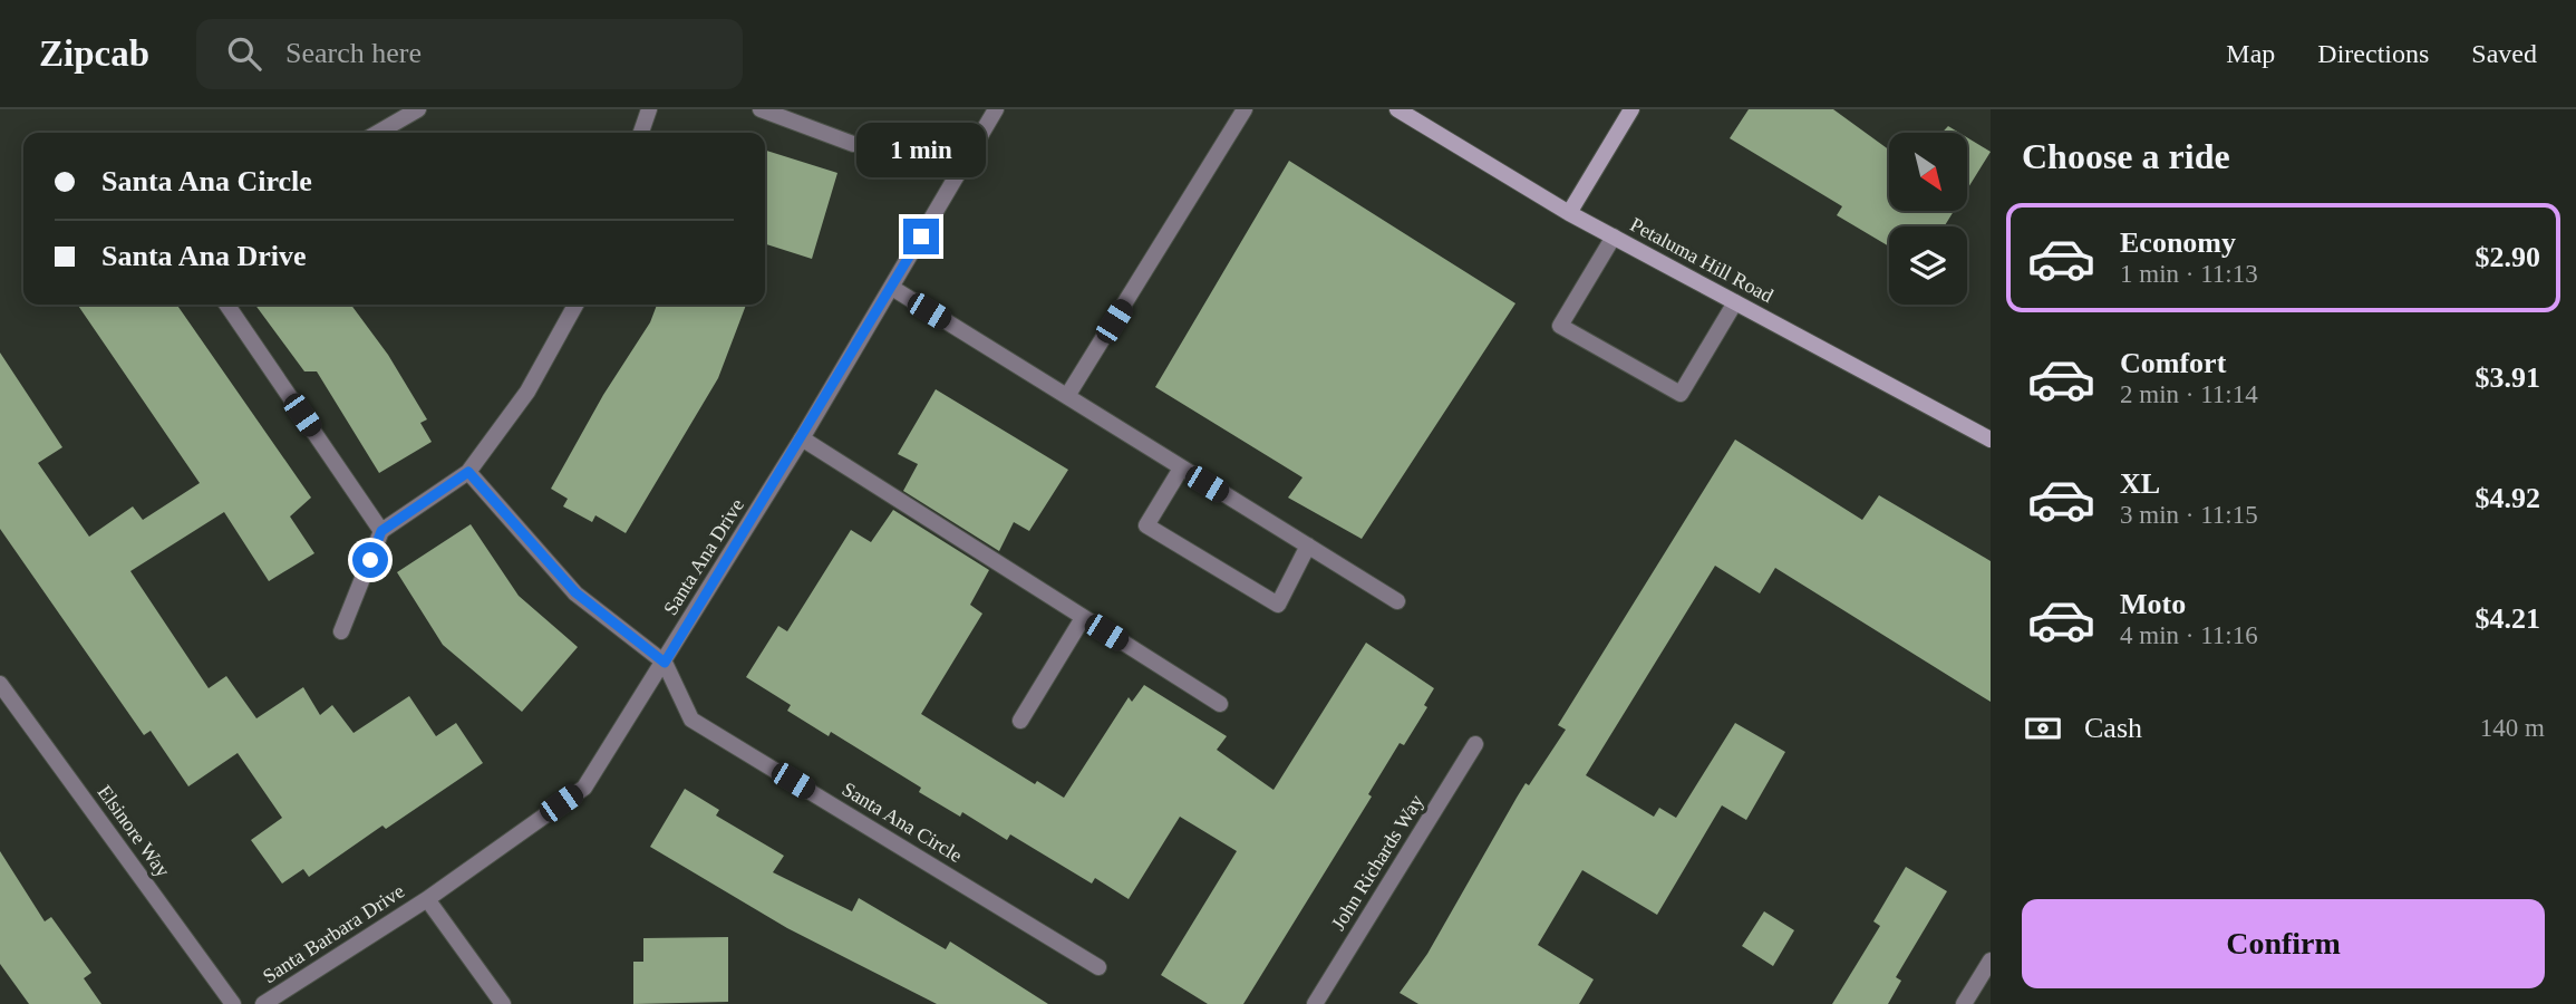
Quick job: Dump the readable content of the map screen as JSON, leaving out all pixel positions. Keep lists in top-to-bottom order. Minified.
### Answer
{"streets":{"main road":["Petaluma Hill Road"],"street":["Santa Ana Drive","Santa Ana Circle","Elsinore Way","John Richards Way","Santa Barbara Drive"]},"crossings":[["Santa Ana Drive","Santa Ana Circle"],["Santa Ana Drive","Santa Barbara Drive"]],"north":"bottom right","page":{"header":"Zipcab","search":"Search here","nav":["Map","Directions","Saved"],"heading":"Choose a ride","bubble":"1 min","banner":["Santa Ana Circle","Santa Ana Drive"],"list":[{"name":"Economy","note":"1 min · 11:13","value":"$2.90"},{"name":"Comfort","note":"2 min · 11:14","value":"$3.91"},{"name":"XL","note":"3 min · 11:15","value":"$4.92"},{"name":"Moto","note":"4 min · 11:16","value":"$4.21"}],"pay":["Cash","140 m"],"buttons":"Confirm"}}
